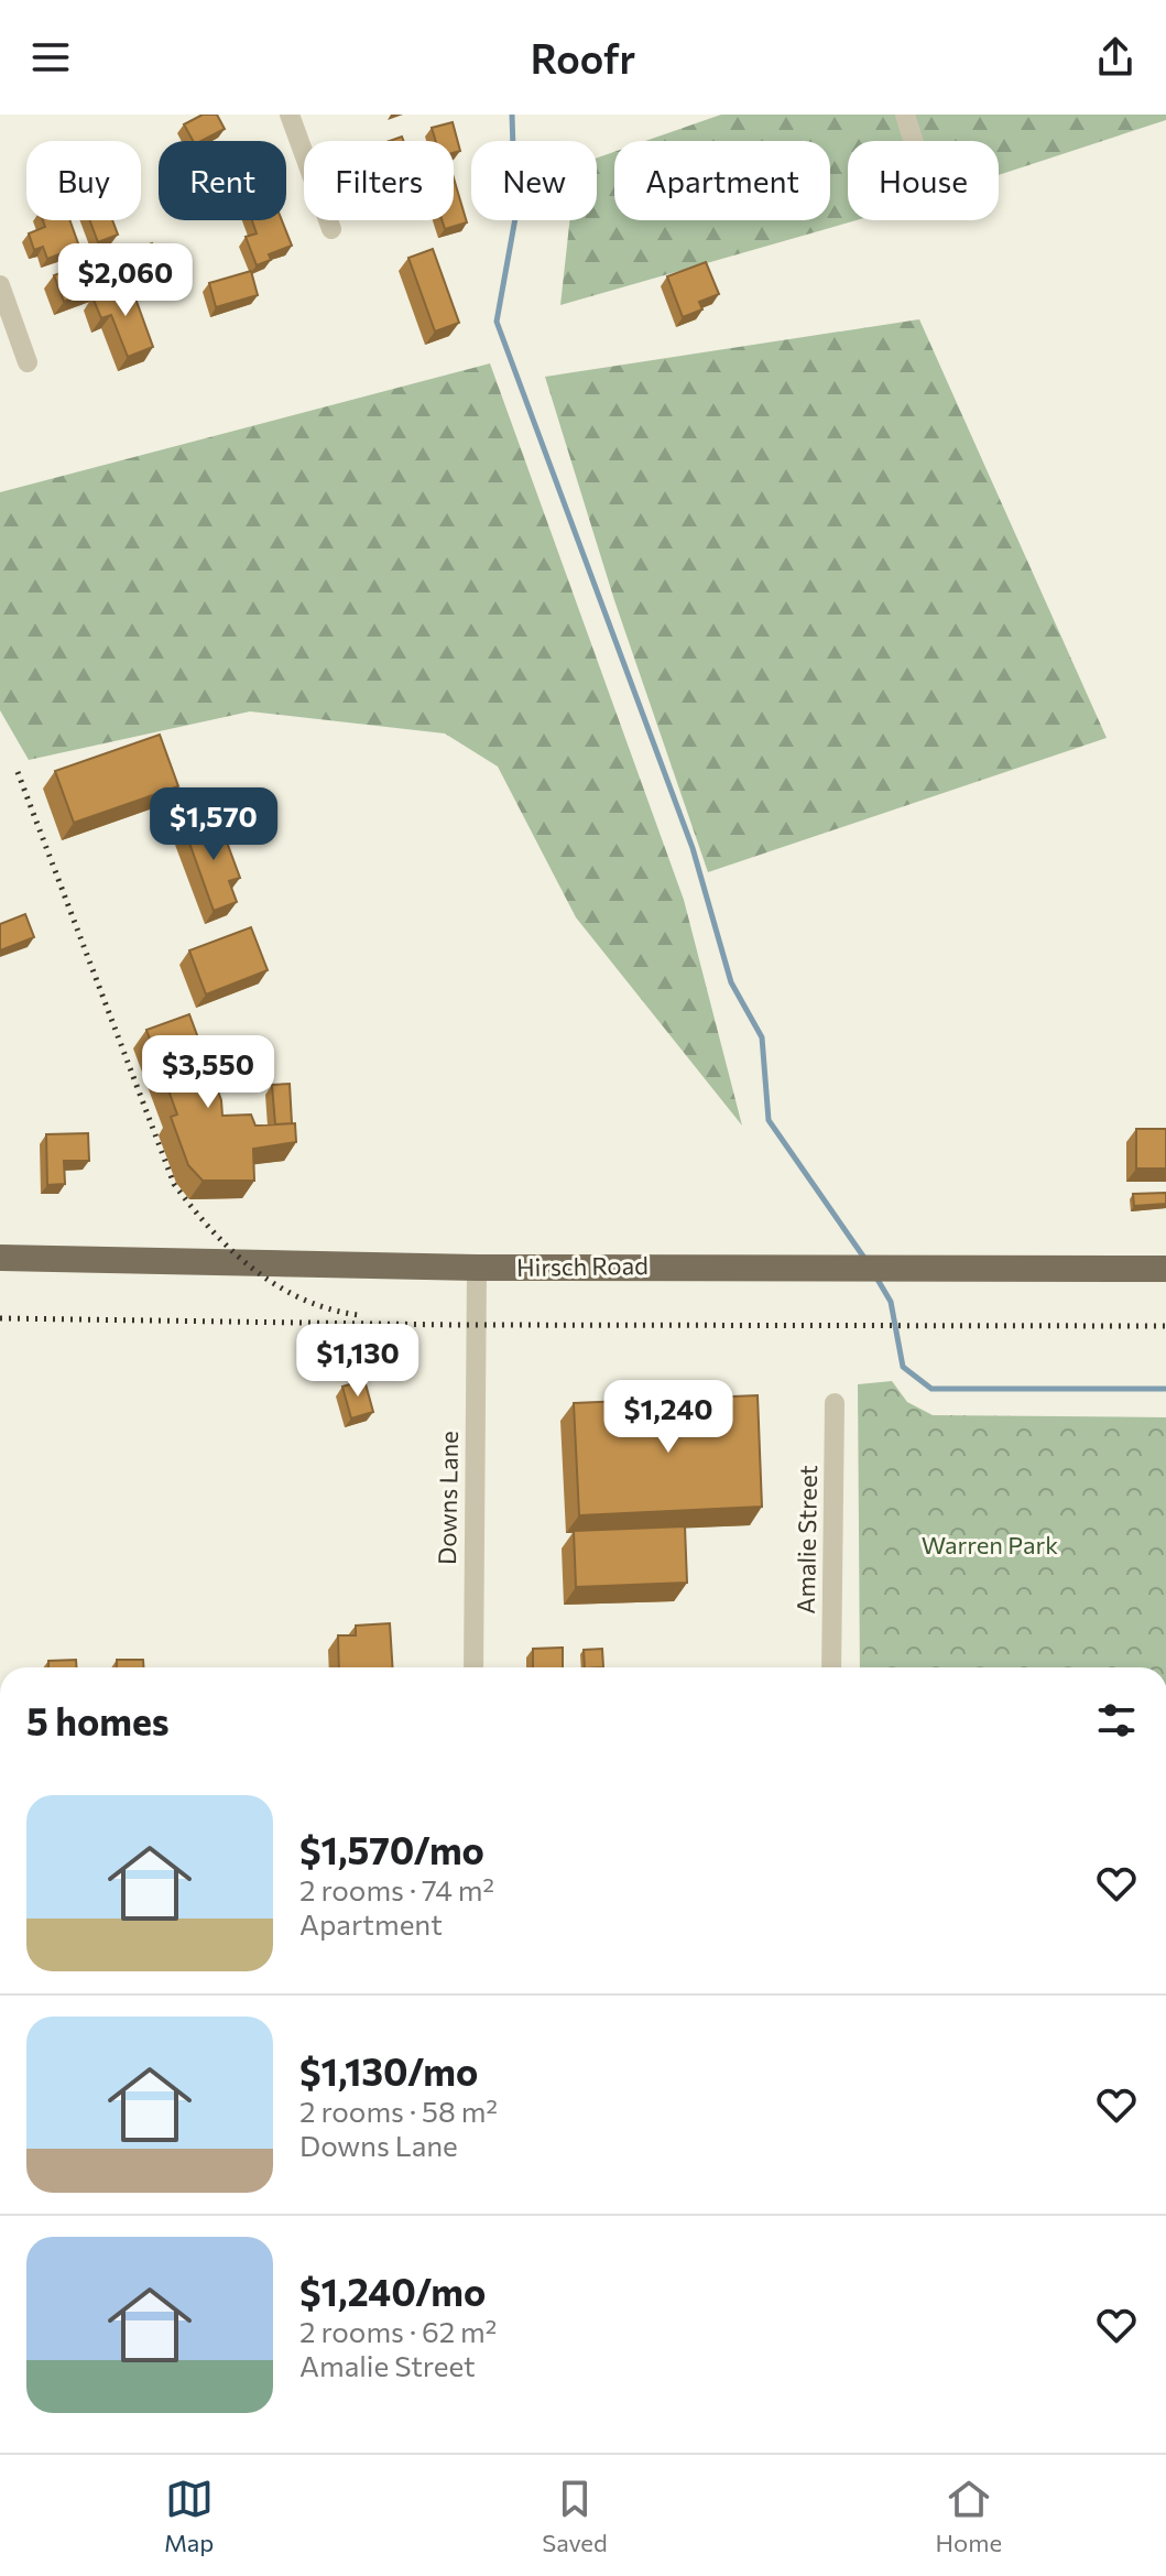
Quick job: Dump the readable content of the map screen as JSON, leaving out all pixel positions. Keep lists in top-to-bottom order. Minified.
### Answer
{"streets":{"main road":["Hirsch Road"],"street":["Downs Lane","Amalie Street"]},"crossings":[["Hirsch Road","Downs Lane"]],"parks":["Warren Park"],"page":{"header":"Roofr","chip":["Buy","Rent","Filters","New","Apartment","House"],"price":["$2,060","$1,570","$3,550","$1,130","$1,240"],"heading":"5 homes","list":[{"name":"$1,570/mo","note":"2 rooms · 74 m² · Apartment"},{"name":"$1,130/mo","note":"2 rooms · 58 m² · Downs Lane"},{"name":"$1,240/mo","note":"2 rooms · 62 m² · Amalie Street"}],"tabs":["Map","Saved","Home"]}}
